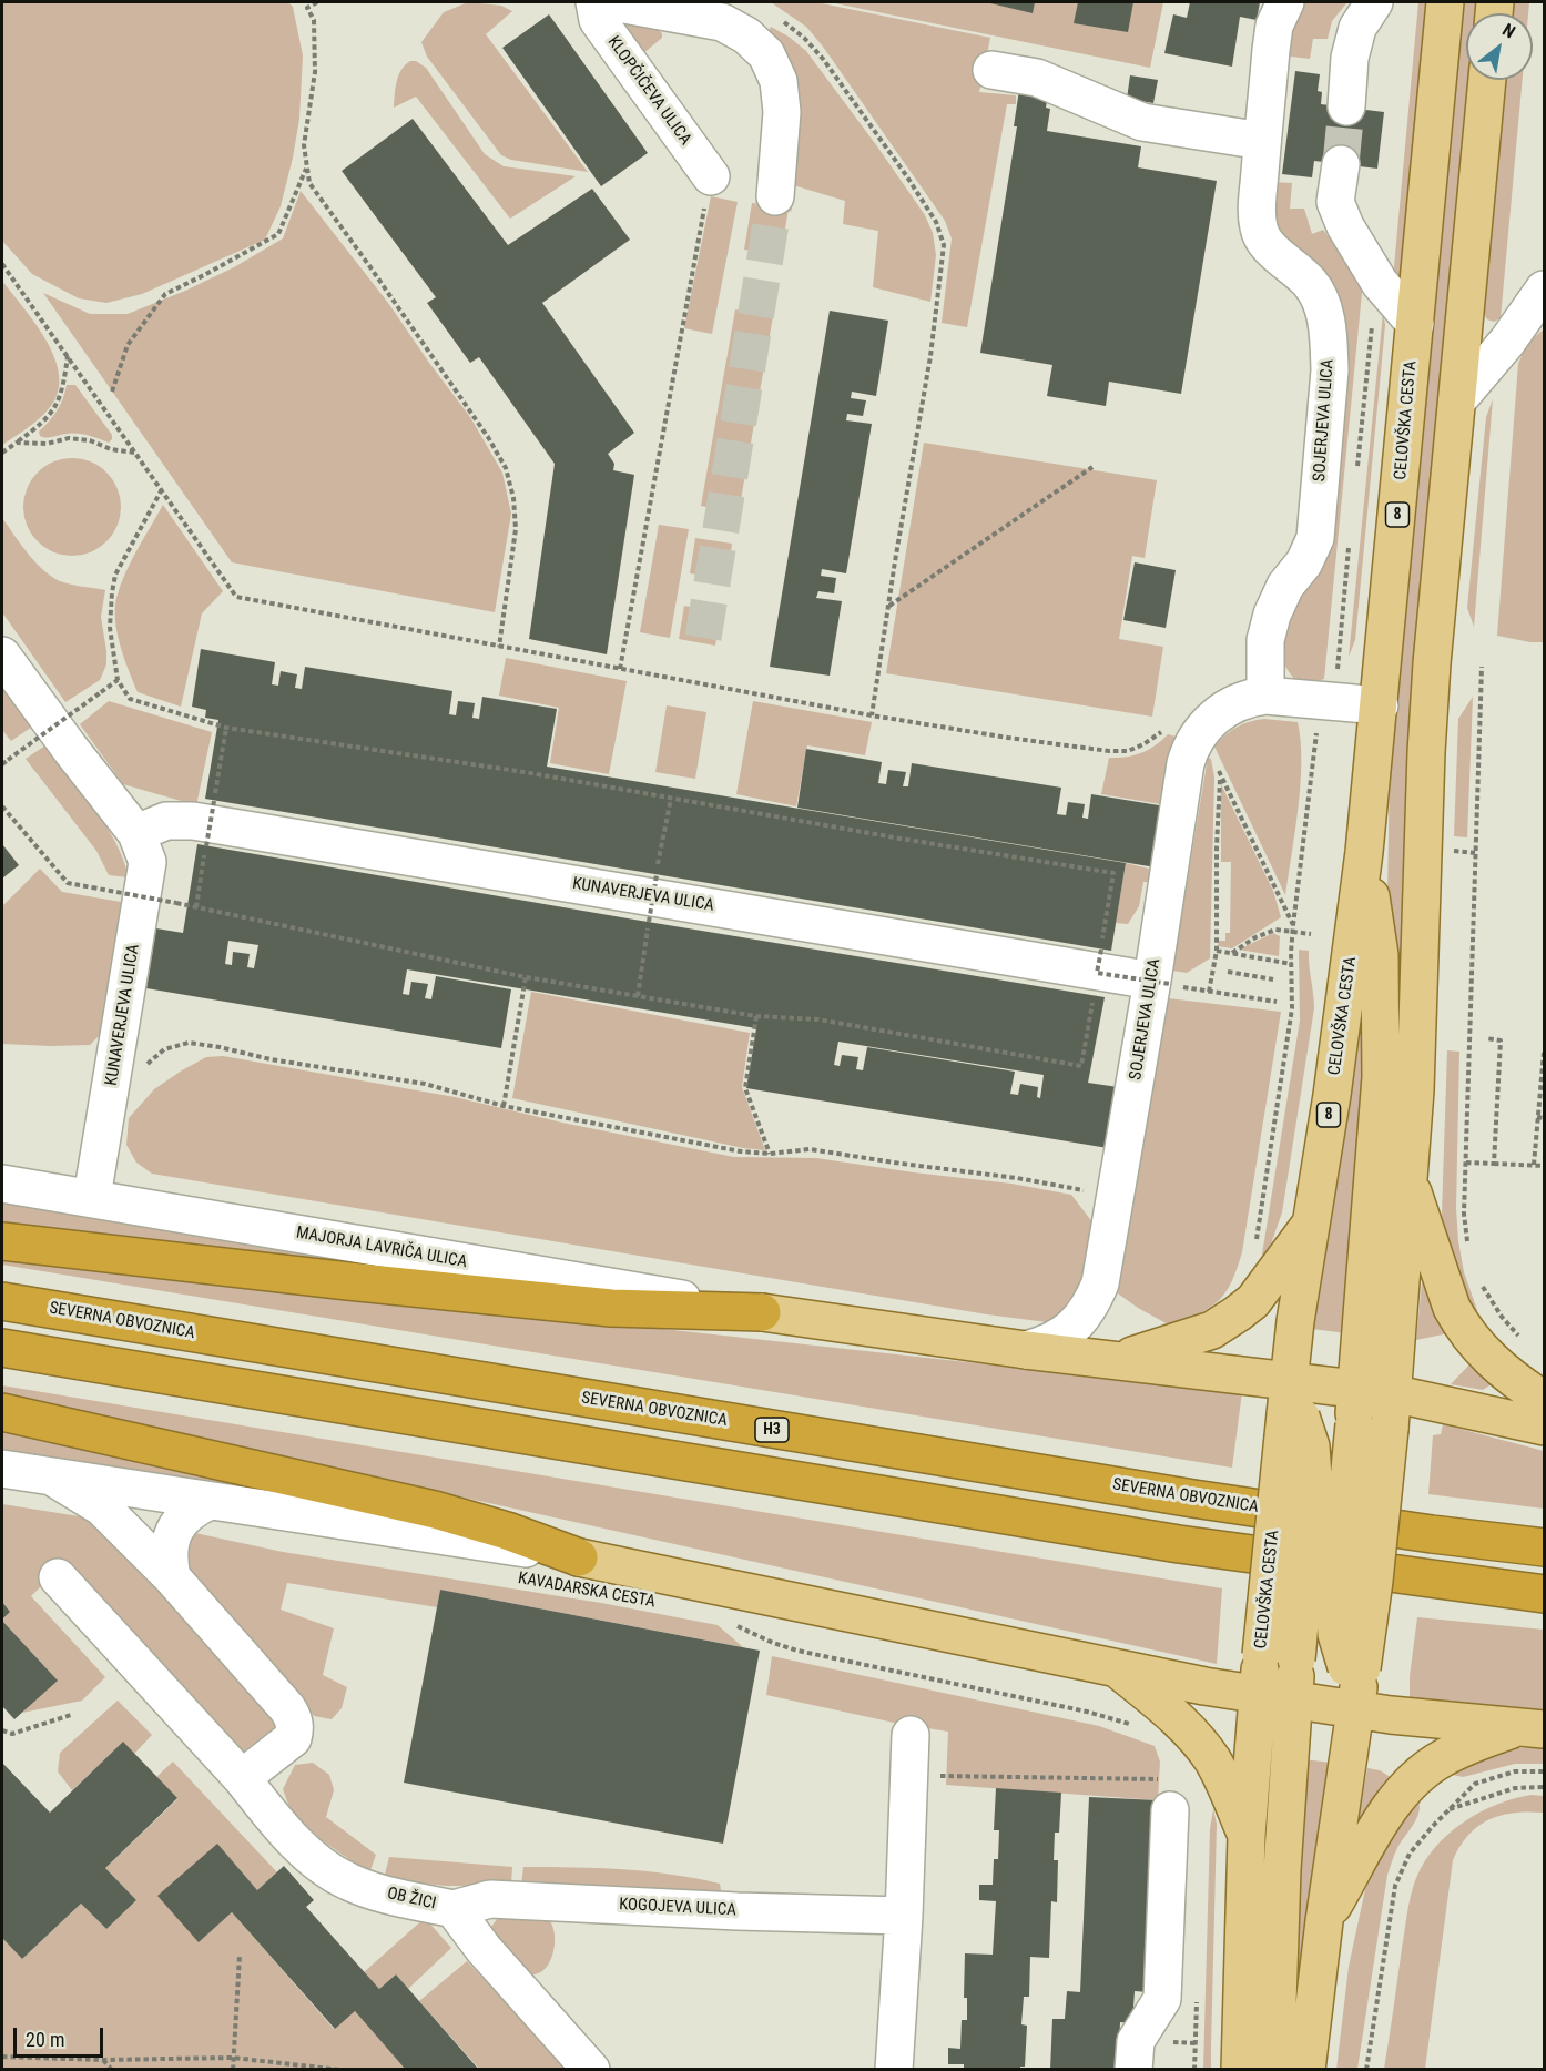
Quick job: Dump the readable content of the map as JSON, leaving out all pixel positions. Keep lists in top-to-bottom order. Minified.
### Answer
{"streets":{"highway":["SEVERNA OBVOZNICA","H3"],"main road":["CELOVŠKA CESTA","8"],"street":["KLOPČIČEVA ULICA","SOJERJEVA ULICA","KUNAVERJEVA ULICA","MAJORJA LAVRIČA ULICA","KAVADARSKA CESTA","OB ŽICI","KOGOJEVA ULICA"]},"crossings":[["SOJERJEVA ULICA","CELOVŠKA CESTA"],["SOJERJEVA ULICA","KUNAVERJEVA ULICA"],["KUNAVERJEVA ULICA","MAJORJA LAVRIČA ULICA"],["OB ŽICI","KOGOJEVA ULICA"]],"scale_bar":"20 m","north":"top right"}
